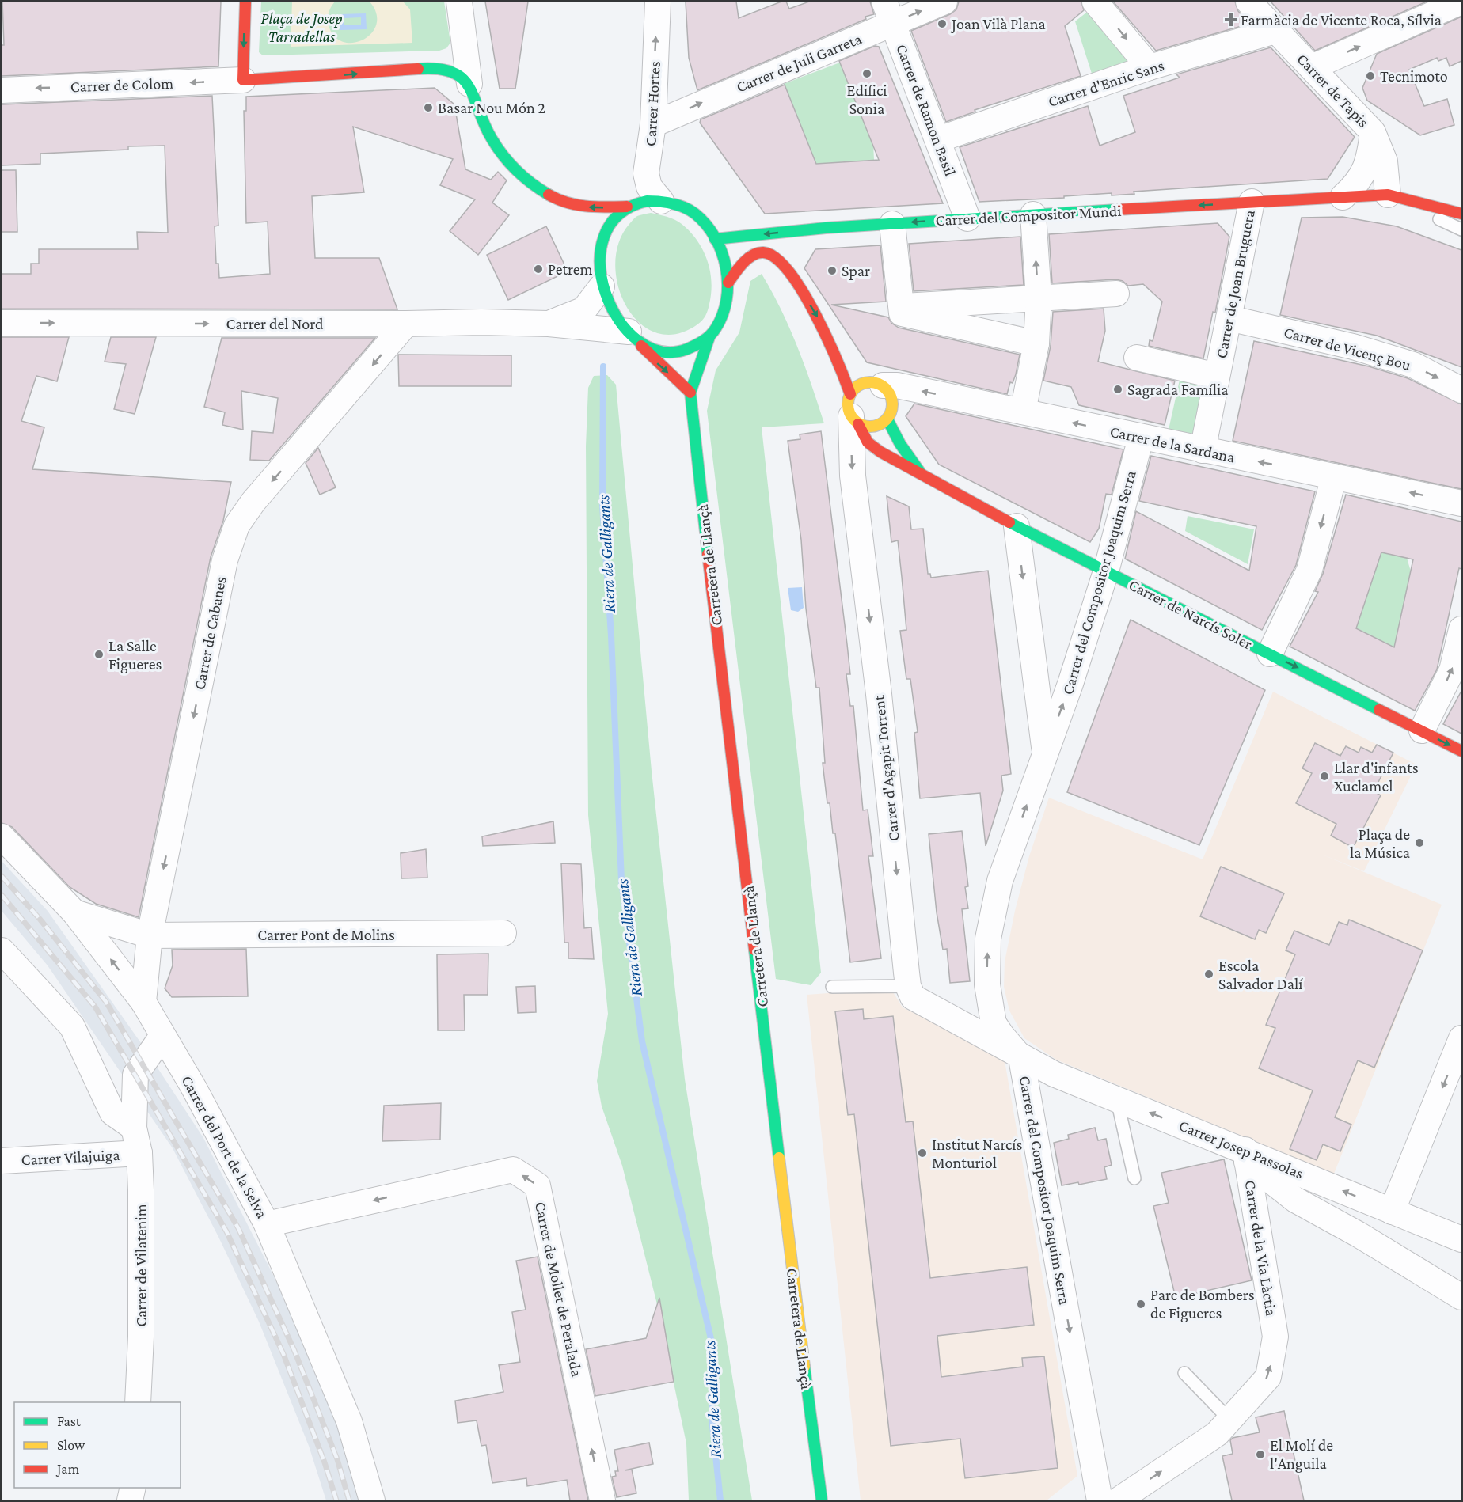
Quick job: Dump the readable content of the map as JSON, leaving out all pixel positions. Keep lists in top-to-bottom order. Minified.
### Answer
{"streets":{"street":["Carrer de Juli Garreta","Carrer d'Enric Sans","Carrer de Colom","Carrer de Tapis","Carrer Hortes","Carrer de Ramon Basil","Carrer del Compositor Mundi","Carrer de Joan Bruguera","Carrer del Nord","Carrer de Vicenç Bou","Carrer de la Sardana","Carretera de Llançà","Carrer del Compositor Joaquim Serra","Carrer de Narcís Soler","Carrer de Cabanes","Carrer d'Agapit Torrent","Carrer Pont de Molins","Carrer del Port de la Selva","Carrer Josep Passolas","Carrer Vilajuiga","Carrer de la Via Làctia","Carrer de Vilatenim","Carrer de Mollet de Peralada"]},"crossings":[["Carrer de Juli Garreta","Carrer Hortes"],["Carrer de Juli Garreta","Carrer de Ramon Basil"],["Carrer d'Enric Sans","Carrer de Tapis"],["Carrer d'Enric Sans","Carrer de Ramon Basil"],["Carrer Hortes","Carrer del Compositor Mundi"],["Carrer Hortes","Carrer del Nord"],["Carrer Hortes","Carretera de Llançà"],["Carrer Hortes","Carrer de Narcís Soler"],["Carrer de Ramon Basil","Carrer del Compositor Mundi"],["Carrer del Compositor Mundi","Carrer de Joan Bruguera"],["Carrer del Compositor Mundi","Carrer del Nord"],["Carrer del Compositor Mundi","Carretera de Llançà"],["Carrer del Compositor Mundi","Carrer de Narcís Soler"],["Carrer de Joan Bruguera","Carrer de Vicenç Bou"],["Carrer de Joan Bruguera","Carrer de la Sardana"],["Carrer del Nord","Carretera de Llançà"],["Carrer del Nord","Carrer de Narcís Soler"],["Carrer del Nord","Carrer de Cabanes"],["Carrer de la Sardana","Carrer del Compositor Joaquim Serra"],["Carrer de la Sardana","Carrer de Narcís Soler"],["Carrer de la Sardana","Carrer d'Agapit Torrent"],["Carretera de Llançà","Carrer de Narcís Soler"],["Carrer del Compositor Joaquim Serra","Carrer de Narcís Soler"],["Carrer del Compositor Joaquim Serra","Carrer Josep Passolas"],["Carrer de Narcís Soler","Carrer d'Agapit Torrent"],["Carrer de Cabanes","Carrer Pont de Molins"],["Carrer de Cabanes","Carrer del Port de la Selva"],["Carrer Pont de Molins","Carrer del Port de la Selva"],["Carrer del Port de la Selva","Carrer de Vilatenim"],["Carrer del Port de la Selva","Carrer de Mollet de Peralada"],["Carrer Josep Passolas","Carrer de la Via Làctia"],["Carrer Vilajuiga","Carrer de Vilatenim"]],"one_way":["Carrer de Juli Garreta","Carrer de Colom","Carrer del Nord","Carrer de Cabanes","Carrer d'Agapit Torrent","Carrer de la Via Làctia"],"water":["Riera de Galligants"],"parks":["Plaça de Josep Tarradellas"],"places":{"health":["Farmàcia de Vicente Roca, Sílvia"],"other":["Joan Vilà Plana","Edifici Sonia","Tecnimoto","Basar Nou Món 2","Petrem","Spar","Sagrada Família","La Salle Figueres","Llar d'infants Xuclamel","Plaça de la Música","Escola Salvador Dalí","Institut Narcís Monturiol","Parc de Bombers de Figueres","El Molí de l'Anguila"]},"legend":["Fast","Slow","Jam"]}
